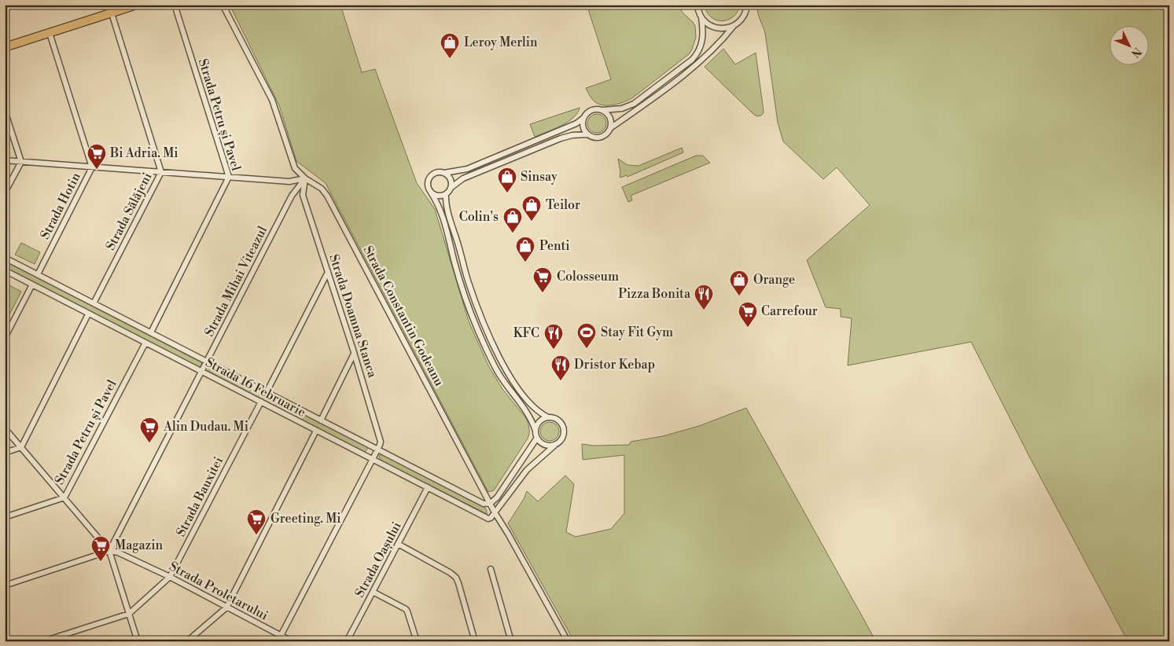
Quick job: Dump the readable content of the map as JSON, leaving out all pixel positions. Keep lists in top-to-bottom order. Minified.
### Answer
{"streets":{"street":["Strada Petru și Pavel","Strada Hotin","Strada Sălăjeni","Strada Mihai Viteazul","Strada Doamna Stanca","Strada Constantin Godeanu","Strada 16 Februarie","Strada Bauxitei","Strada Oașului","Strada Proletarului"]},"crossings":[["Strada Petru și Pavel","Strada 16 Februarie"],["Strada Hotin","Strada 16 Februarie"],["Strada Sălăjeni","Strada 16 Februarie"],["Strada Mihai Viteazul","Strada Doamna Stanca"],["Strada Mihai Viteazul","Strada Constantin Godeanu"],["Strada Mihai Viteazul","Strada 16 Februarie"],["Strada Mihai Viteazul","Strada Proletarului"],["Strada Doamna Stanca","Strada Constantin Godeanu"],["Strada Doamna Stanca","Strada 16 Februarie"],["Strada Constantin Godeanu","Strada 16 Februarie"],["Strada 16 Februarie","Strada Bauxitei"],["Strada 16 Februarie","Strada Oașului"],["Strada Bauxitei","Strada Proletarului"]],"places":{"shop":["Leroy Merlin","Sinsay","Teilor","Colin's","Penti","Orange"],"supermarket":["Bi Adria. Mi","Colosseum","Carrefour","Alin Dudau. Mi","Greeting. Mi","Magazin"],"restaurant":["Pizza Bonita","KFC","Dristor Kebap"],"sports":["Stay Fit Gym"]},"north":"bottom right"}
